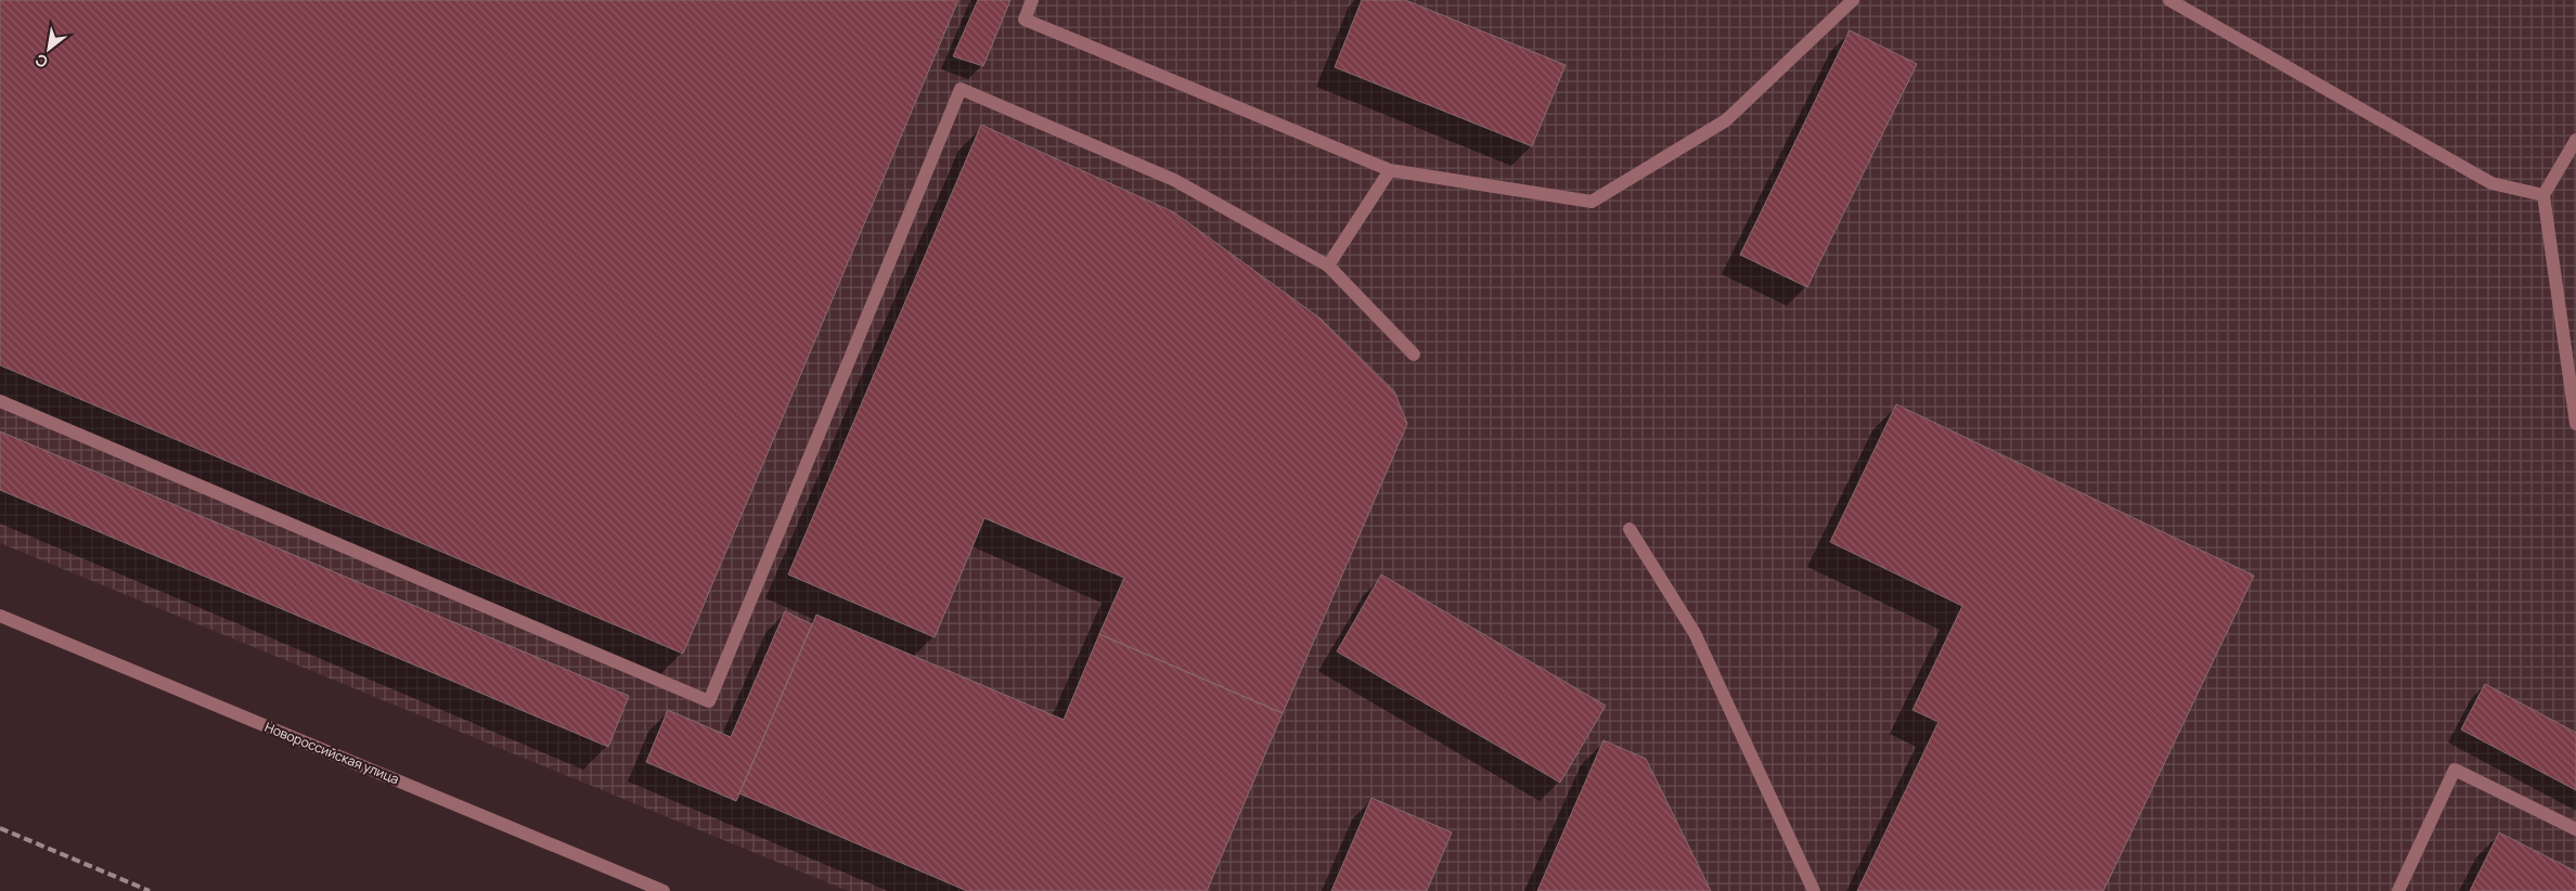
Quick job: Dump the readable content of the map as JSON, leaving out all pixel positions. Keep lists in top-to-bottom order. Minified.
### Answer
{"streets":{"street":["Новороссийская улица"]},"north":"bottom left"}
